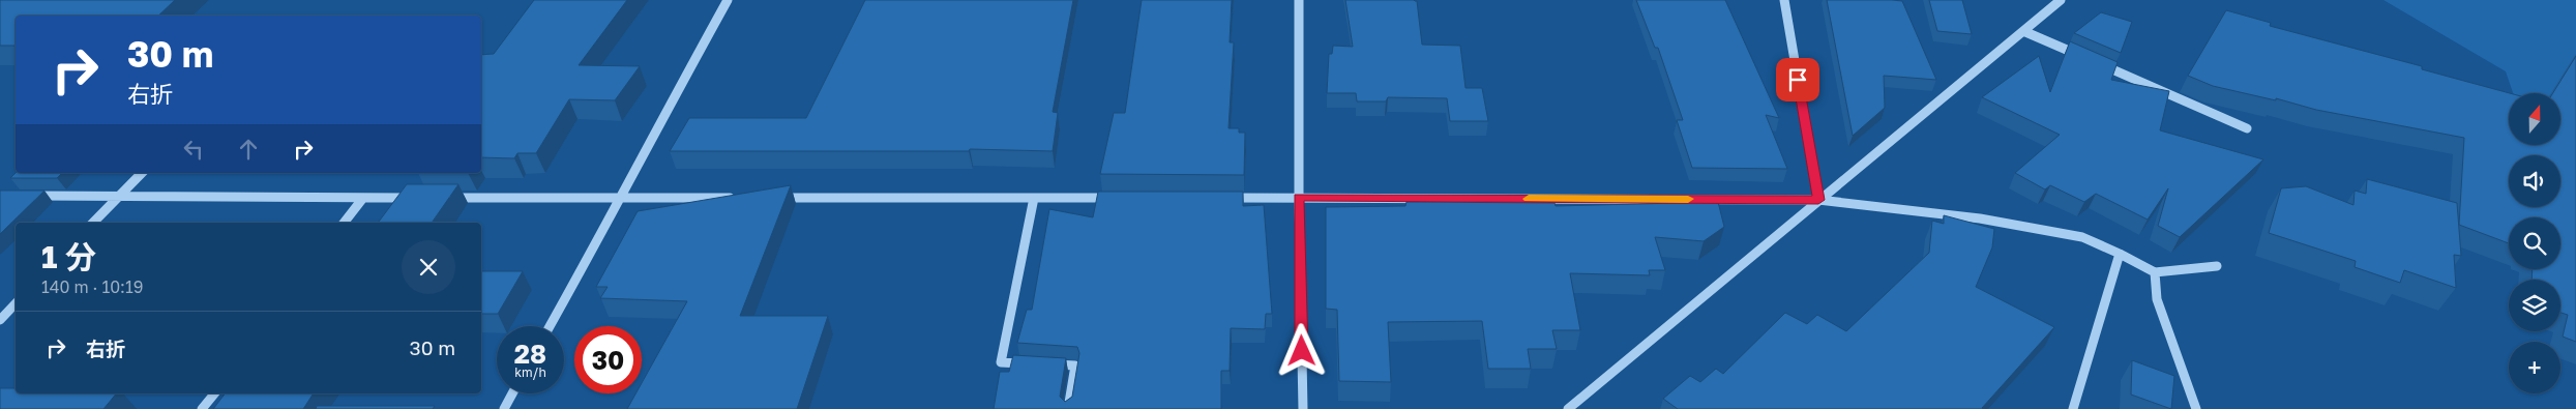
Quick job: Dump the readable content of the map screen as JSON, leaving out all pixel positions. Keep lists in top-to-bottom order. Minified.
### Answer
{"north":"top","page":{"turn":["30 m","右折"],"map_buttons":"+","heading":["1 分","140 m · 10:19"],"list":[{"name":"右折","value":"30 m"}],"speed":"28 km/h","limit":"30"}}
